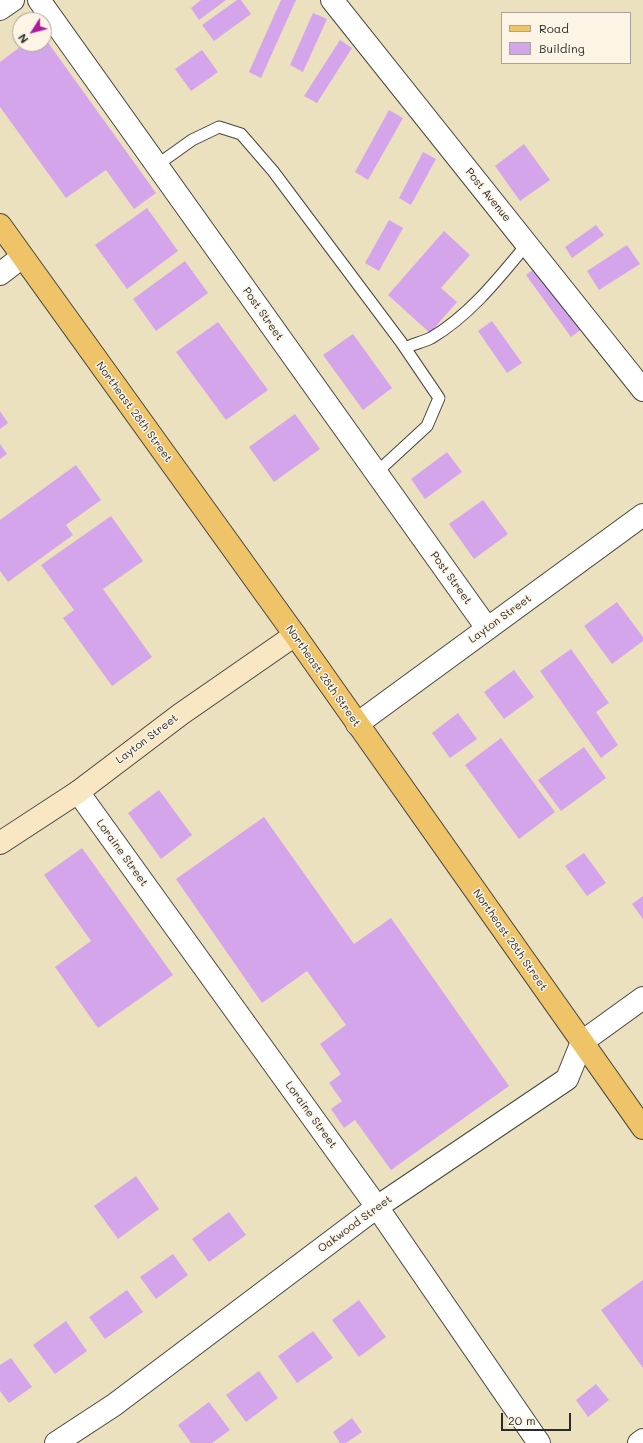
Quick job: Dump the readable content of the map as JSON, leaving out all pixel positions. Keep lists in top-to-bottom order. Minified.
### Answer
{"streets":{"main road":["Northeast 28th Street"],"street":["Post Avenue","Post Street","Layton Street","Loraine Street","Oakwood Street"]},"crossings":[["Post Street","Layton Street"],["Northeast 28th Street","Layton Street"],["Northeast 28th Street","Oakwood Street"],["Layton Street","Loraine Street"],["Loraine Street","Oakwood Street"]],"legend":["Road","Building"],"scale_bar":"20 m","north":"bottom left"}
